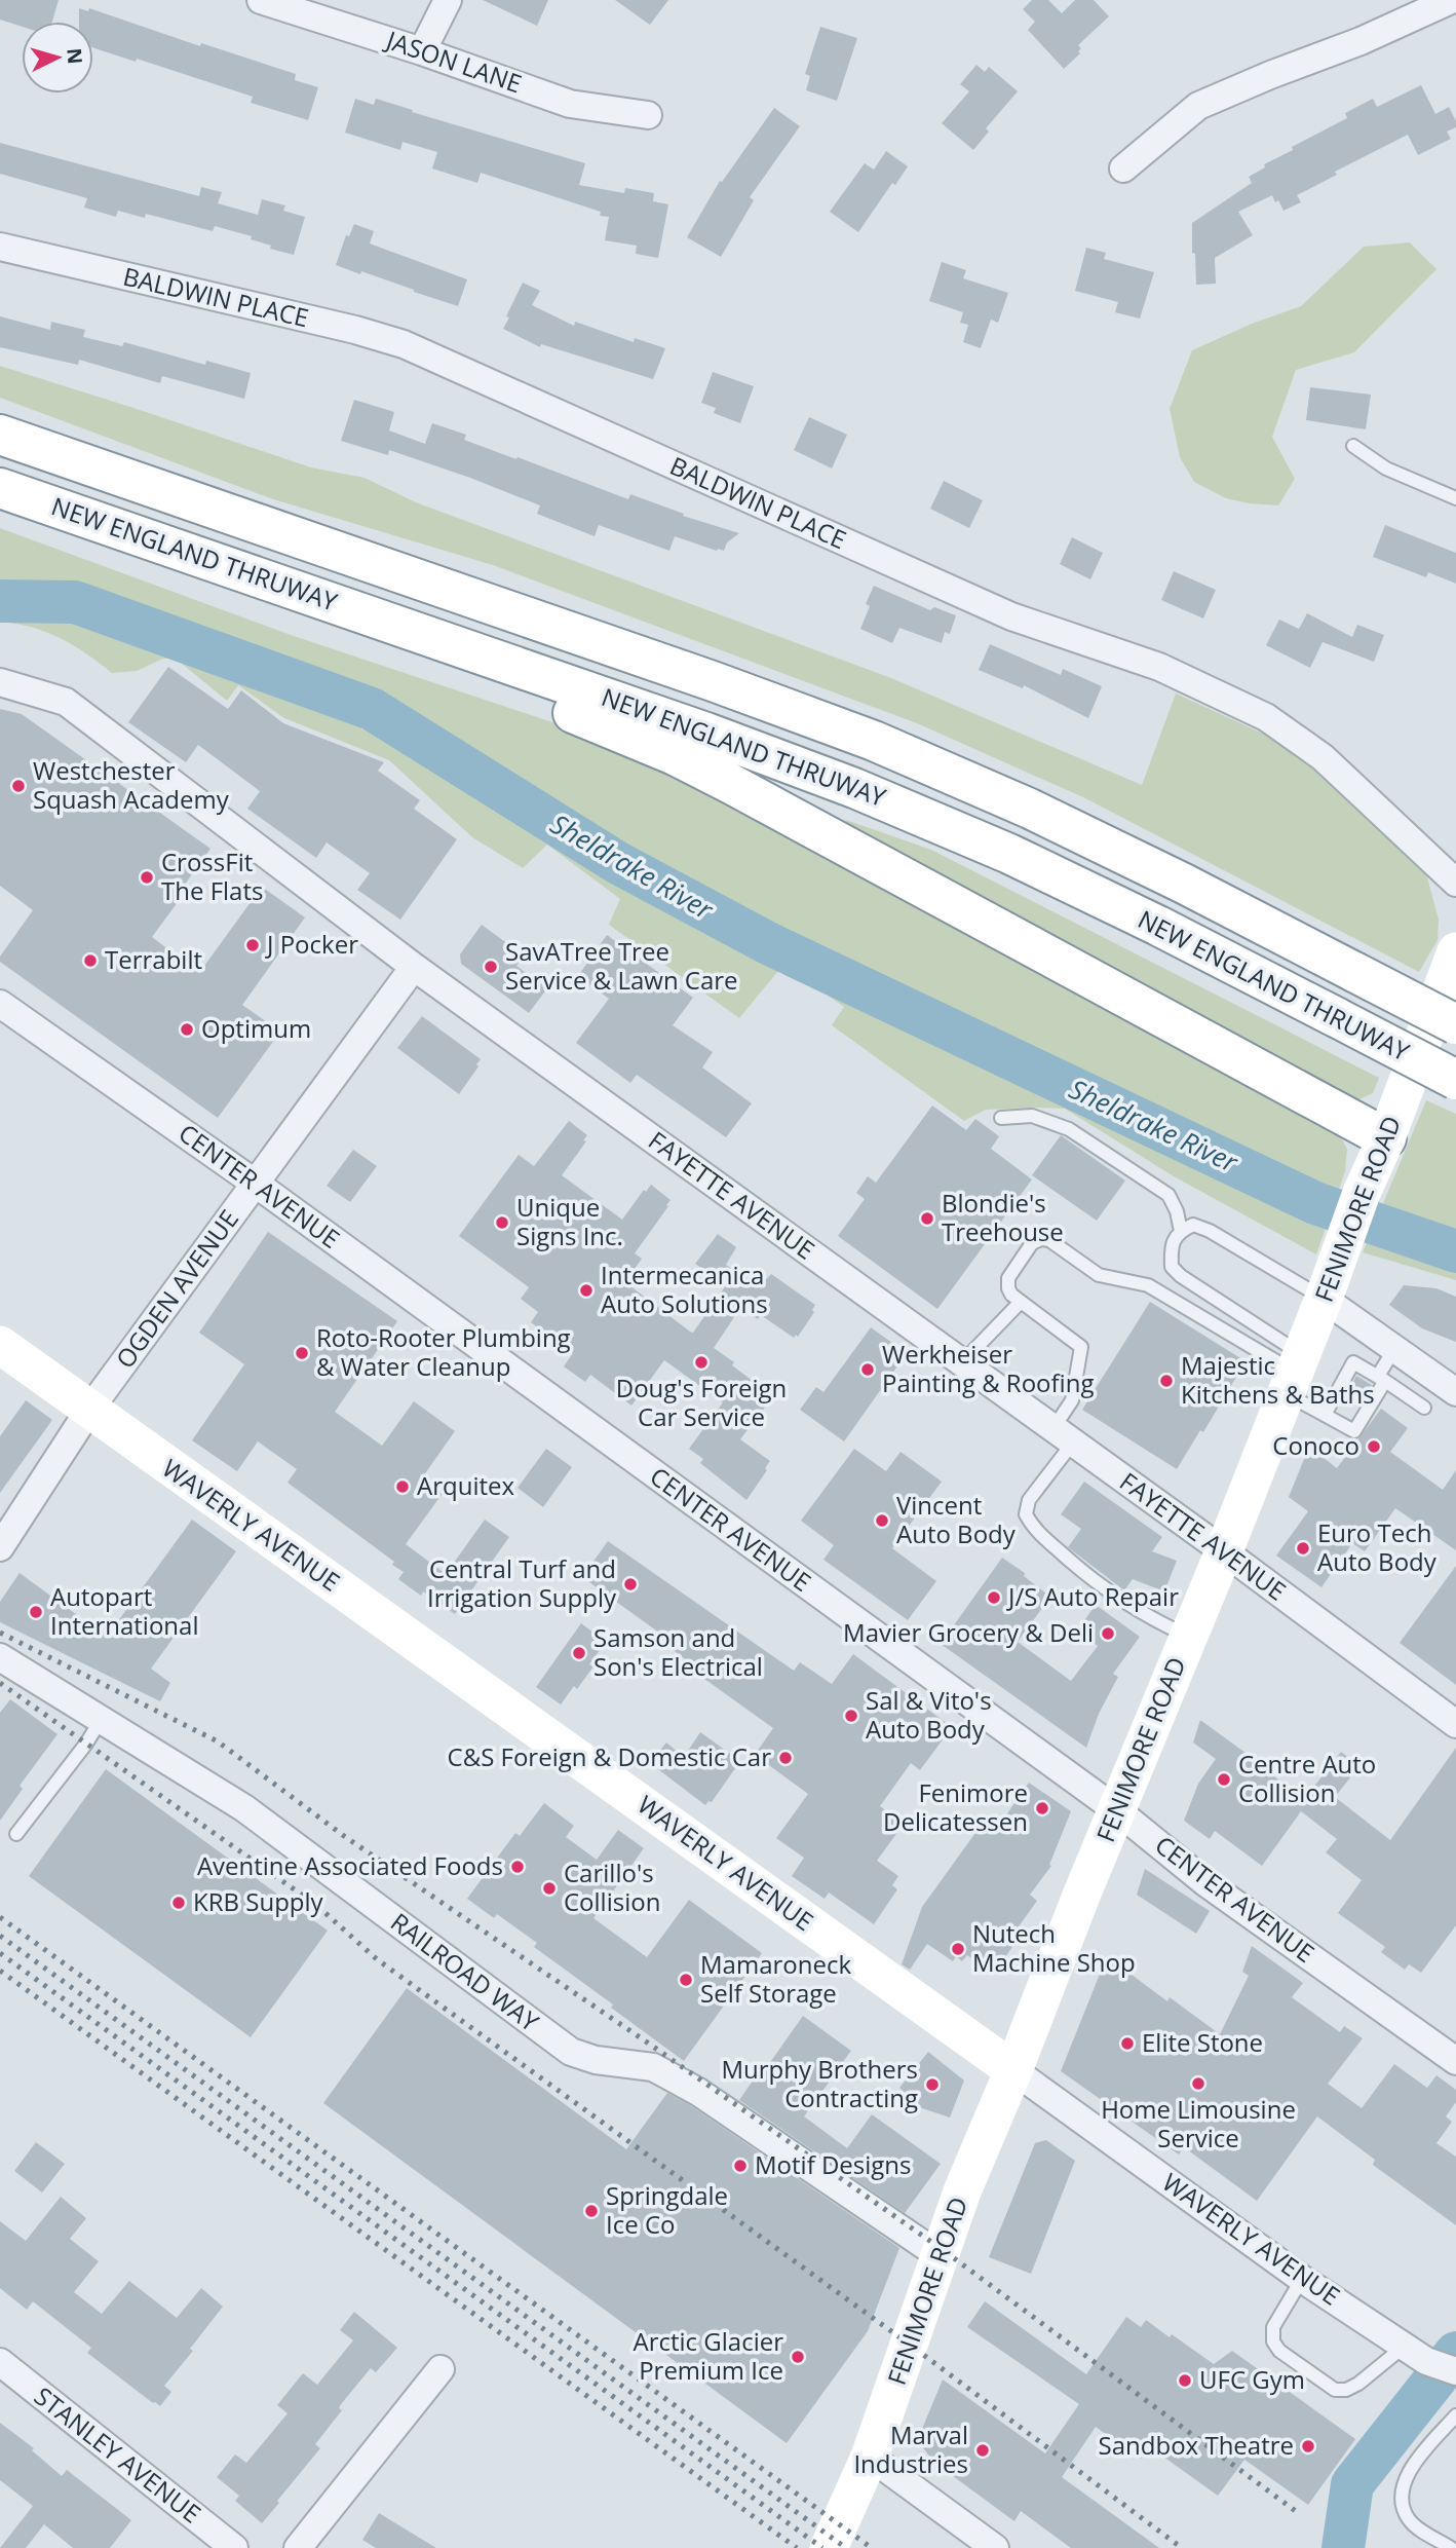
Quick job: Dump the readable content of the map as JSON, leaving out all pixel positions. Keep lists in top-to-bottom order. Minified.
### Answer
{"streets":{"highway":["NEW ENGLAND THRUWAY"],"street":["JASON LANE","BALDWIN PLACE","CENTER AVENUE","FAYETTE AVENUE","FENIMORE ROAD","OGDEN AVENUE","WAVERLY AVENUE","RAILROAD WAY","STANLEY AVENUE"]},"crossings":[["CENTER AVENUE","FENIMORE ROAD"],["CENTER AVENUE","OGDEN AVENUE"],["FAYETTE AVENUE","FENIMORE ROAD"],["FAYETTE AVENUE","OGDEN AVENUE"],["FENIMORE ROAD","WAVERLY AVENUE"],["FENIMORE ROAD","RAILROAD WAY"],["OGDEN AVENUE","WAVERLY AVENUE"]],"water":["Sheldrake River"],"places":["Westchester Squash Academy","CrossFit The Flats","J Pocker","Terrabilt","SavATree Tree Service & Lawn Care","Optimum","Blondie's Treehouse","Unique Signs Inc.","Intermecanica Auto Solutions","Roto-Rooter Plumbing & Water Cleanup","Doug's Foreign Car Service","Werkheiser Painting & Roofing","Majestic Kitchens & Baths","Conoco","Arquitex","Vincent Auto Body","Euro Tech Auto Body","Central Turf and Irrigation Supply","J/S Auto Repair","Autopart International","Mavier Grocery & Deli","Samson and Son's Electrical","Sal & Vito's Auto Body","C&S Foreign & Domestic Car","Centre Auto Collision","Fenimore Delicatessen","Aventine Associated Foods","Carillo's Collision","KRB Supply","Nutech Machine Shop","Mamaroneck Self Storage","Elite Stone","Home Limousine Service","Murphy Brothers Contracting","Motif Designs","Springdale Ice Co","Arctic Glacier Premium Ice","UFC Gym","Sandbox Theatre","Marval Industries"],"north":"right"}
